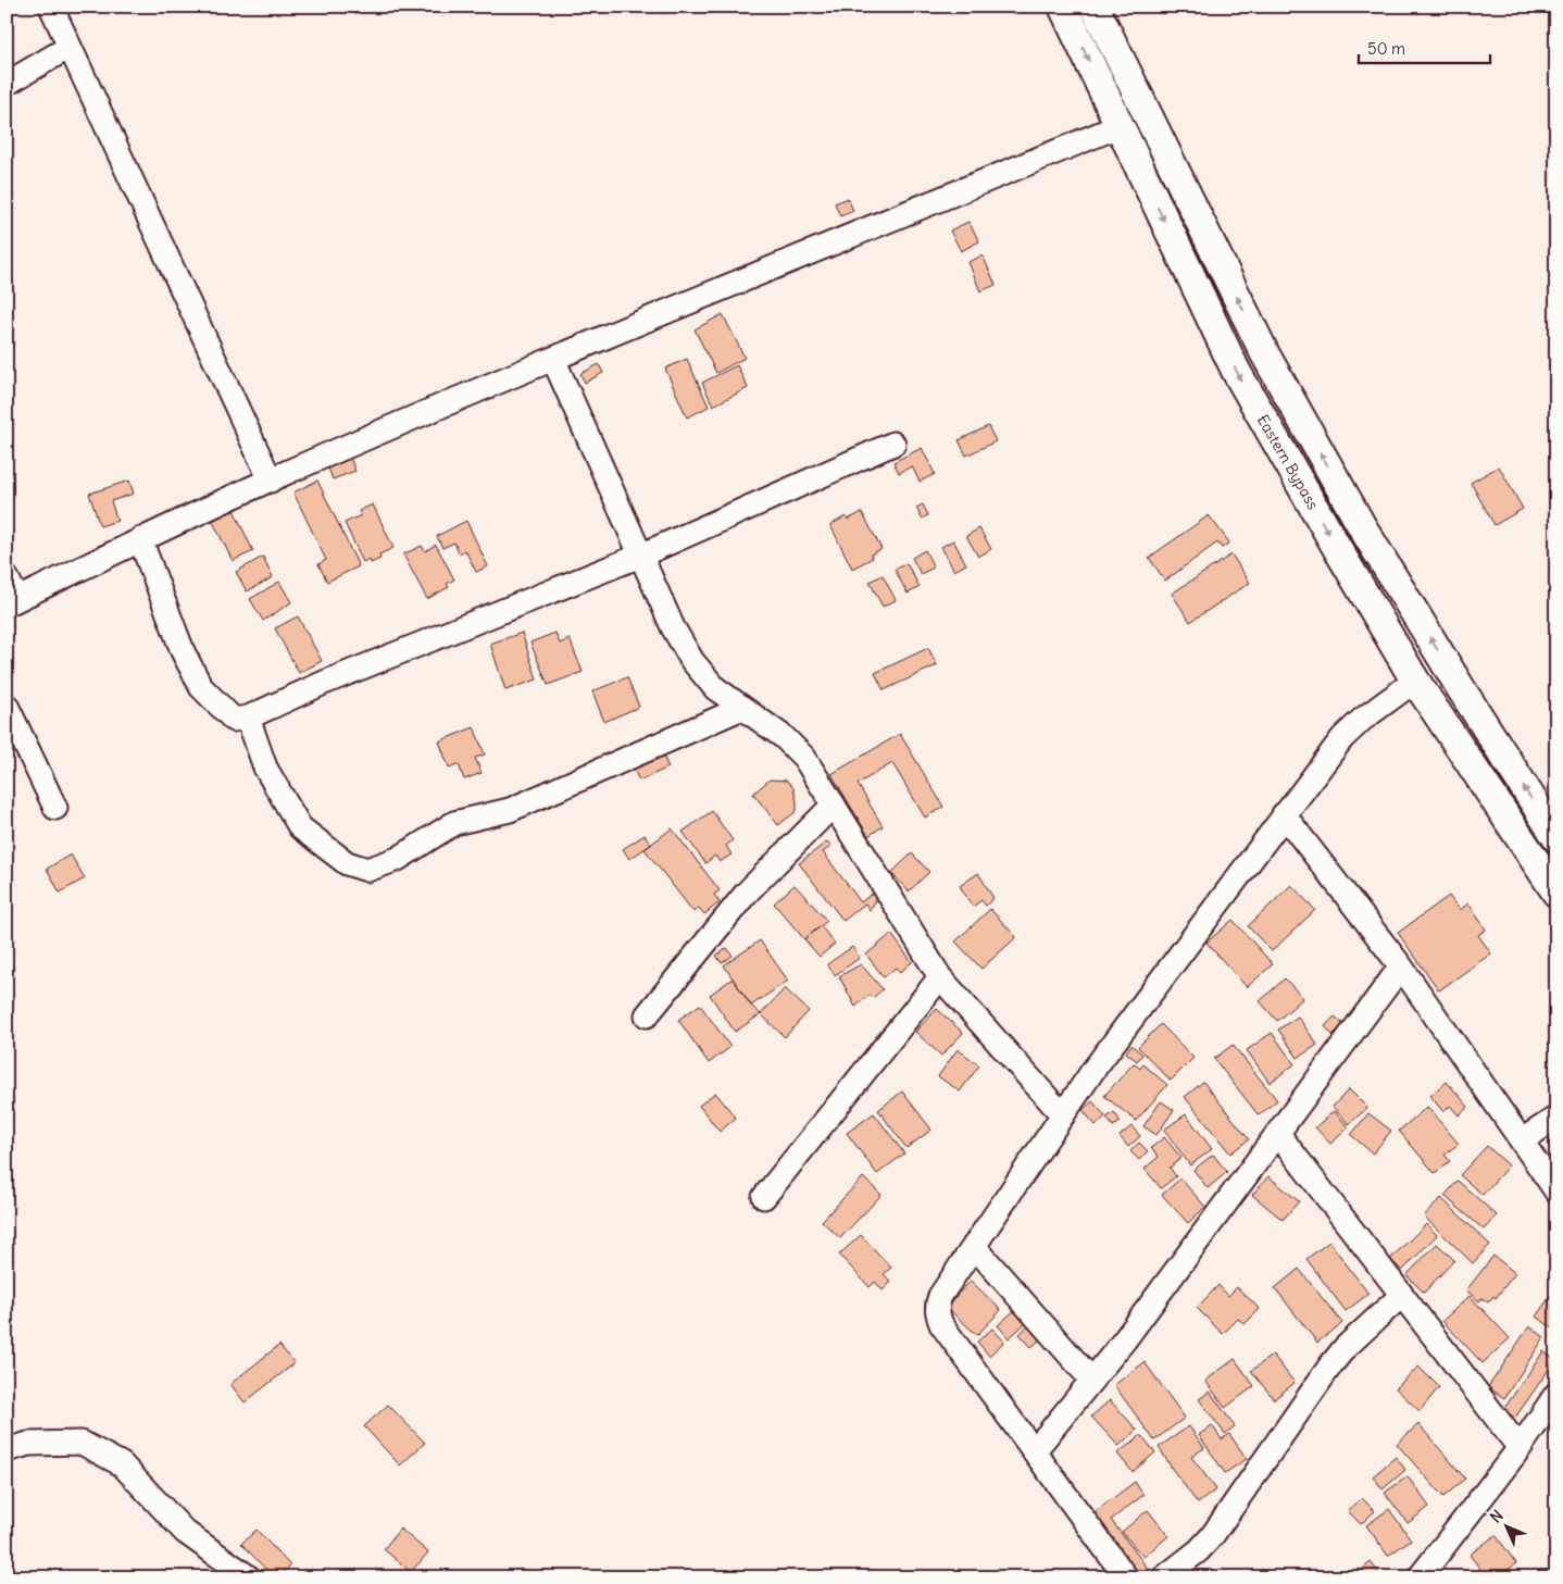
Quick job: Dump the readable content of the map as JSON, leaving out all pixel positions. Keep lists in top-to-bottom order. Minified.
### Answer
{"streets":{"main road":["Eastern Bypass"]},"scale_bar":"50 m","north":"top left"}
